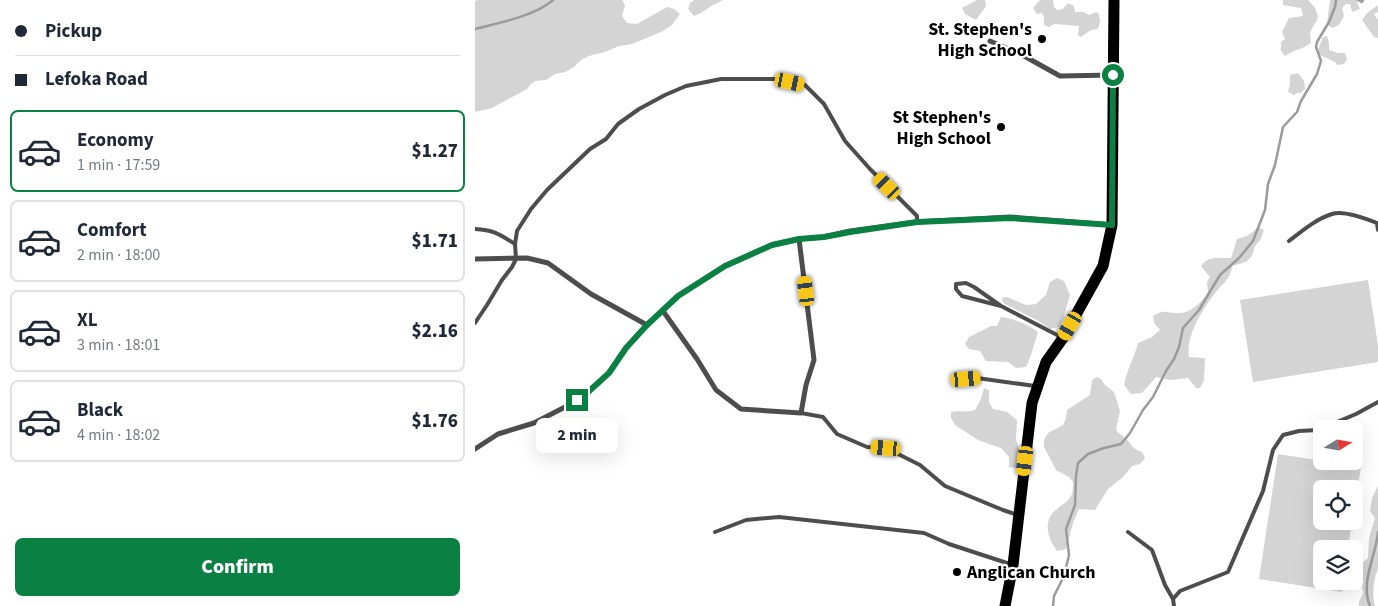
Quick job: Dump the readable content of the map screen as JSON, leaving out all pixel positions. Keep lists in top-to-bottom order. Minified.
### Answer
{"places":["St. Stephen's High School","St Stephen's High School","Anglican Church"],"north":"right","page":{"banner":["Pickup","Lefoka Road"],"list":[{"name":"Economy","note":"1 min · 17:59","value":"$1.27"},{"name":"Comfort","note":"2 min · 18:00","value":"$1.71"},{"name":"XL","note":"3 min · 18:01","value":"$2.16"},{"name":"Black","note":"4 min · 18:02","value":"$1.76"}],"bubble":"2 min","buttons":"Confirm"}}
